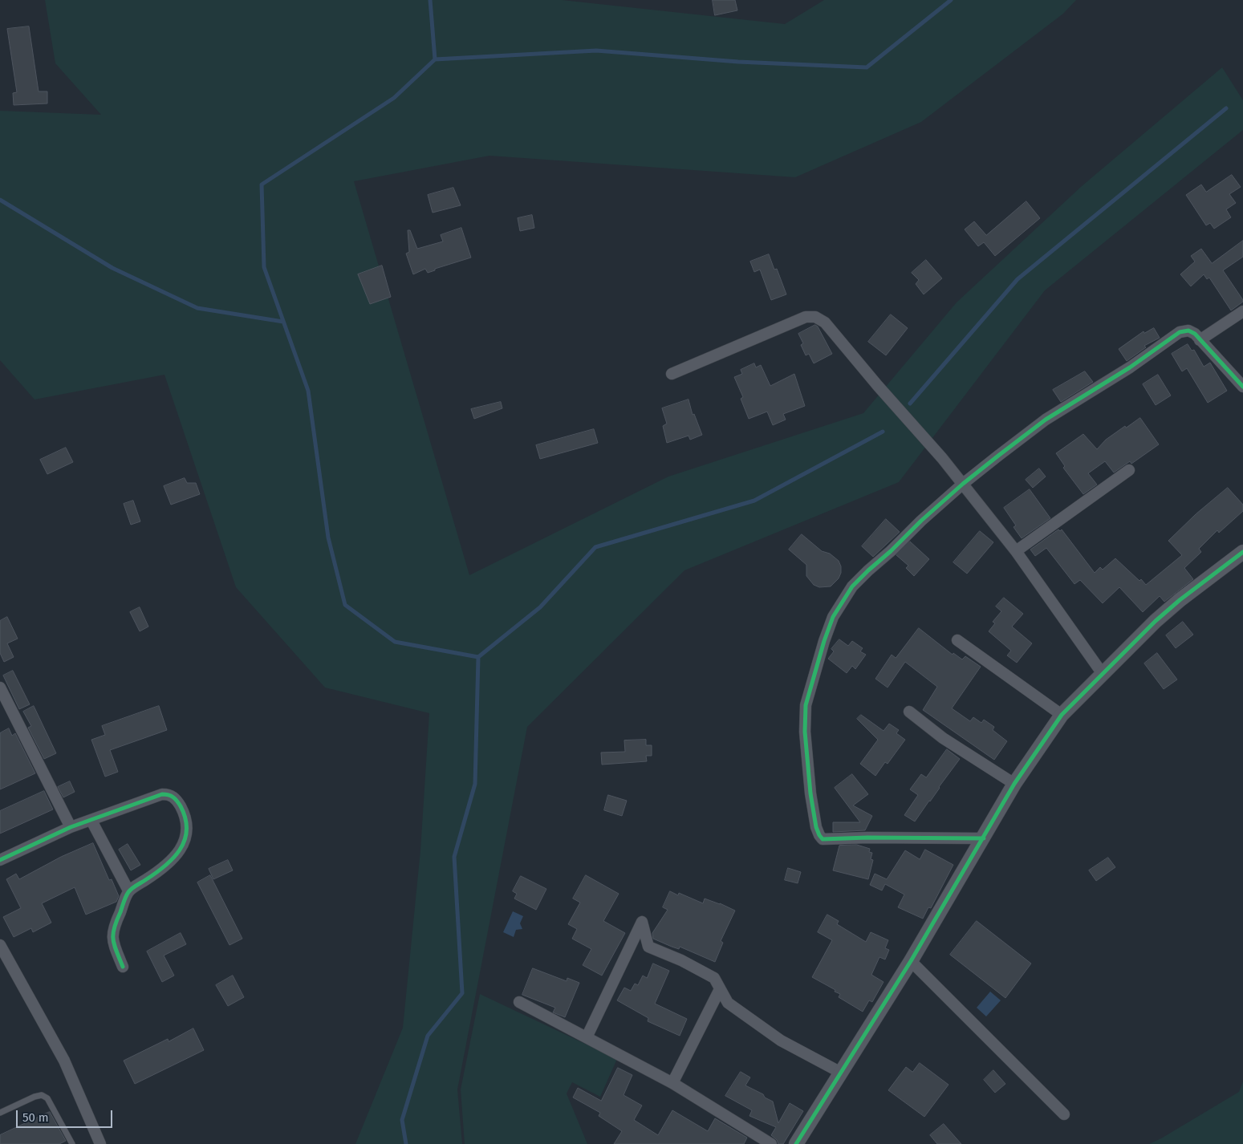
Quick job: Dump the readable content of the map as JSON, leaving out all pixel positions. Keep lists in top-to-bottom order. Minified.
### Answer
{"scale_bar":"50 m"}
